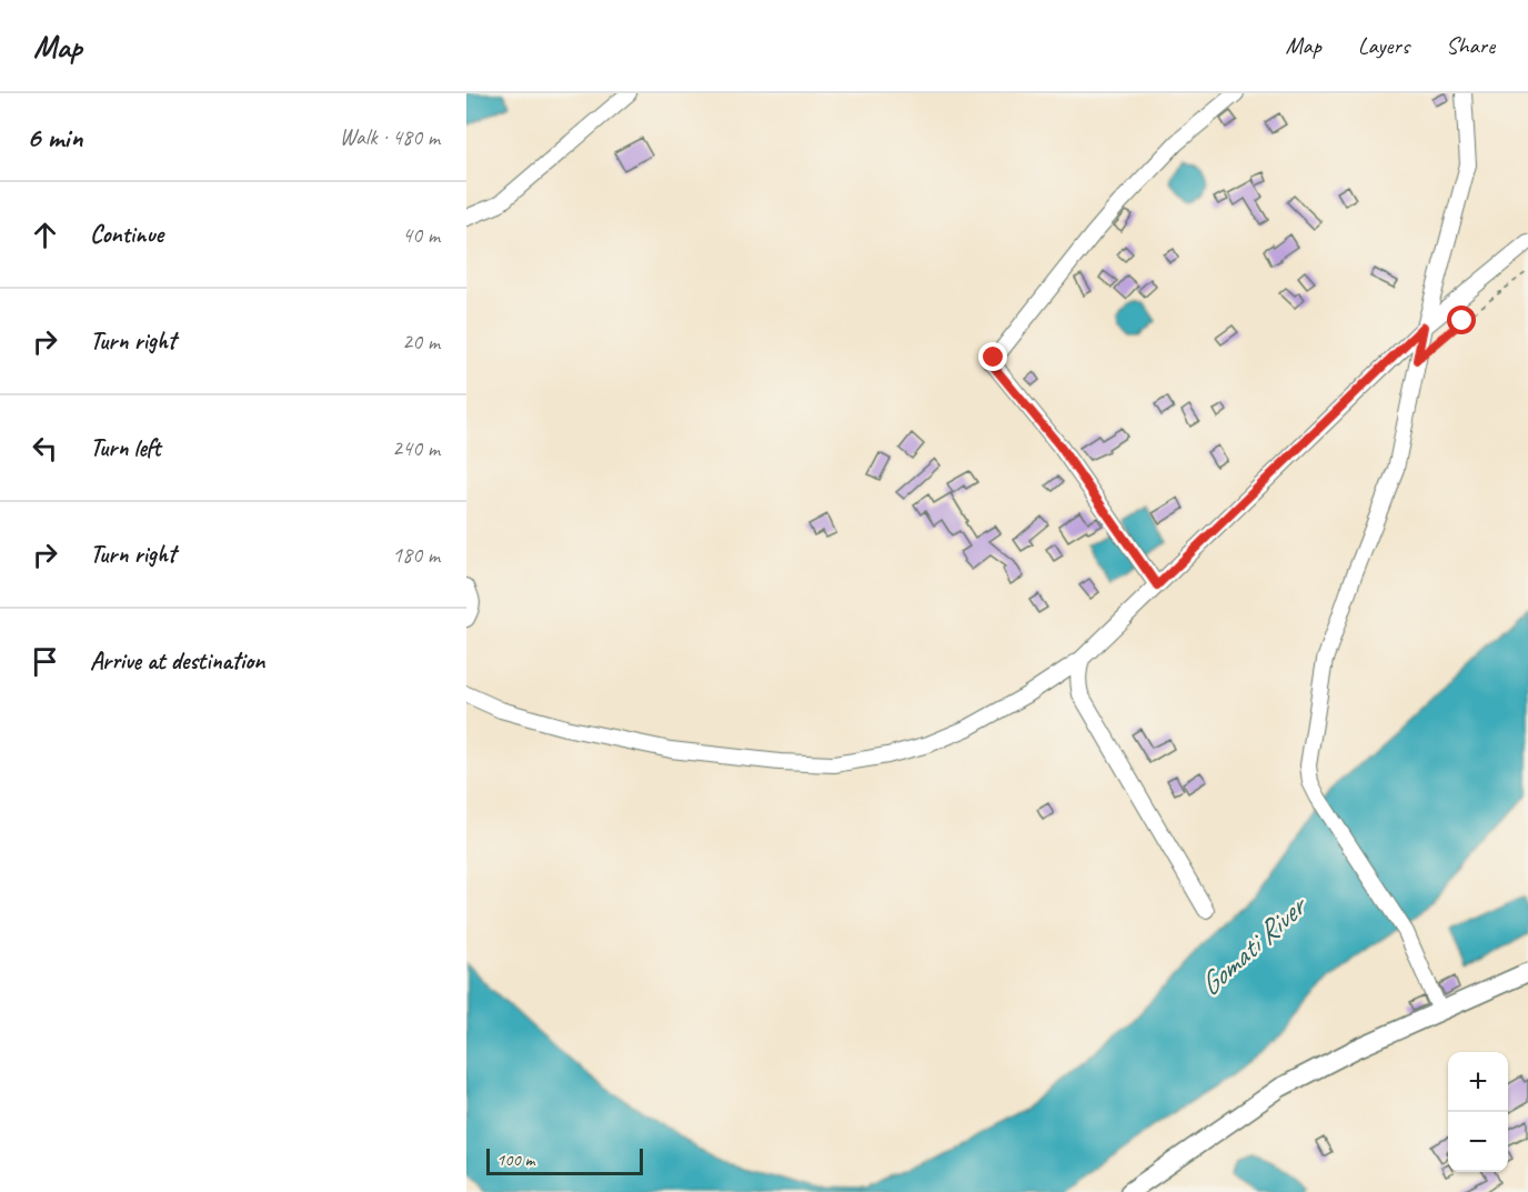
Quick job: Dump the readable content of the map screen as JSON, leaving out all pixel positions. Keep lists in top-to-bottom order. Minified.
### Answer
{"water":["Gomati River"],"scale_bar":"100 m","page":{"header":"Map","nav":["Map","Layers","Share"],"heading":["6 min","Walk · 480 m"],"list":[["Continue","40 m"],["Turn right","20 m"],["Turn left","240 m"],["Turn right","180 m"],"Arrive at destination"],"map_buttons":["+","−"],"scale":"100 m"}}
